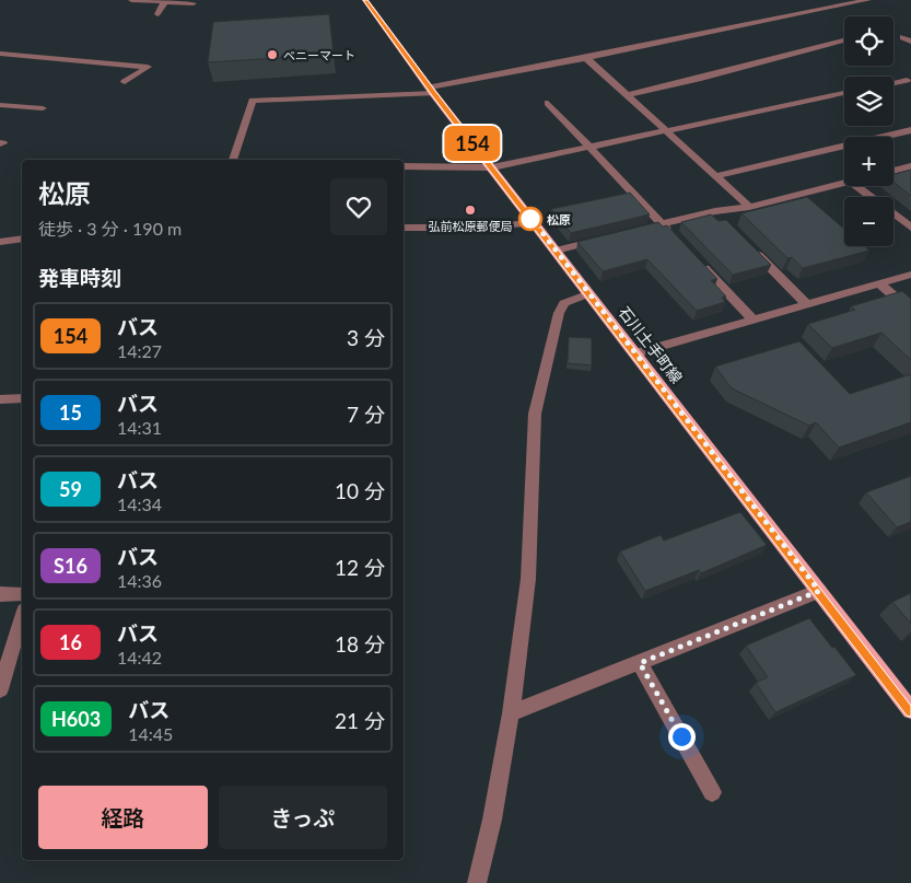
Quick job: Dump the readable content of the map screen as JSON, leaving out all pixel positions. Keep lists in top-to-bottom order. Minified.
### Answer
{"streets":{"main road":["石川土手町線"]},"places":["ベニーマート","弘前松原郵便局","松原"],"lines":["bus line 154"],"page":{"on_map":"154","map_buttons":["+","−"],"heading":[["松原","徒歩 · 3 分 · 190 m"],"発車時刻"],"list":[{"mark":"154","name":"バス","note":"14:27","value":"3 分"},{"mark":"15","name":"バス","note":"14:31","value":"7 分"},{"mark":"59","name":"バス","note":"14:34","value":"10 分"},{"mark":"S16","name":"バス","note":"14:36","value":"12 分"},{"mark":"16","name":"バス","note":"14:42","value":"18 分"},{"mark":"H603","name":"バス","note":"14:45","value":"21 分"}],"buttons":["経路","きっぷ"]}}
